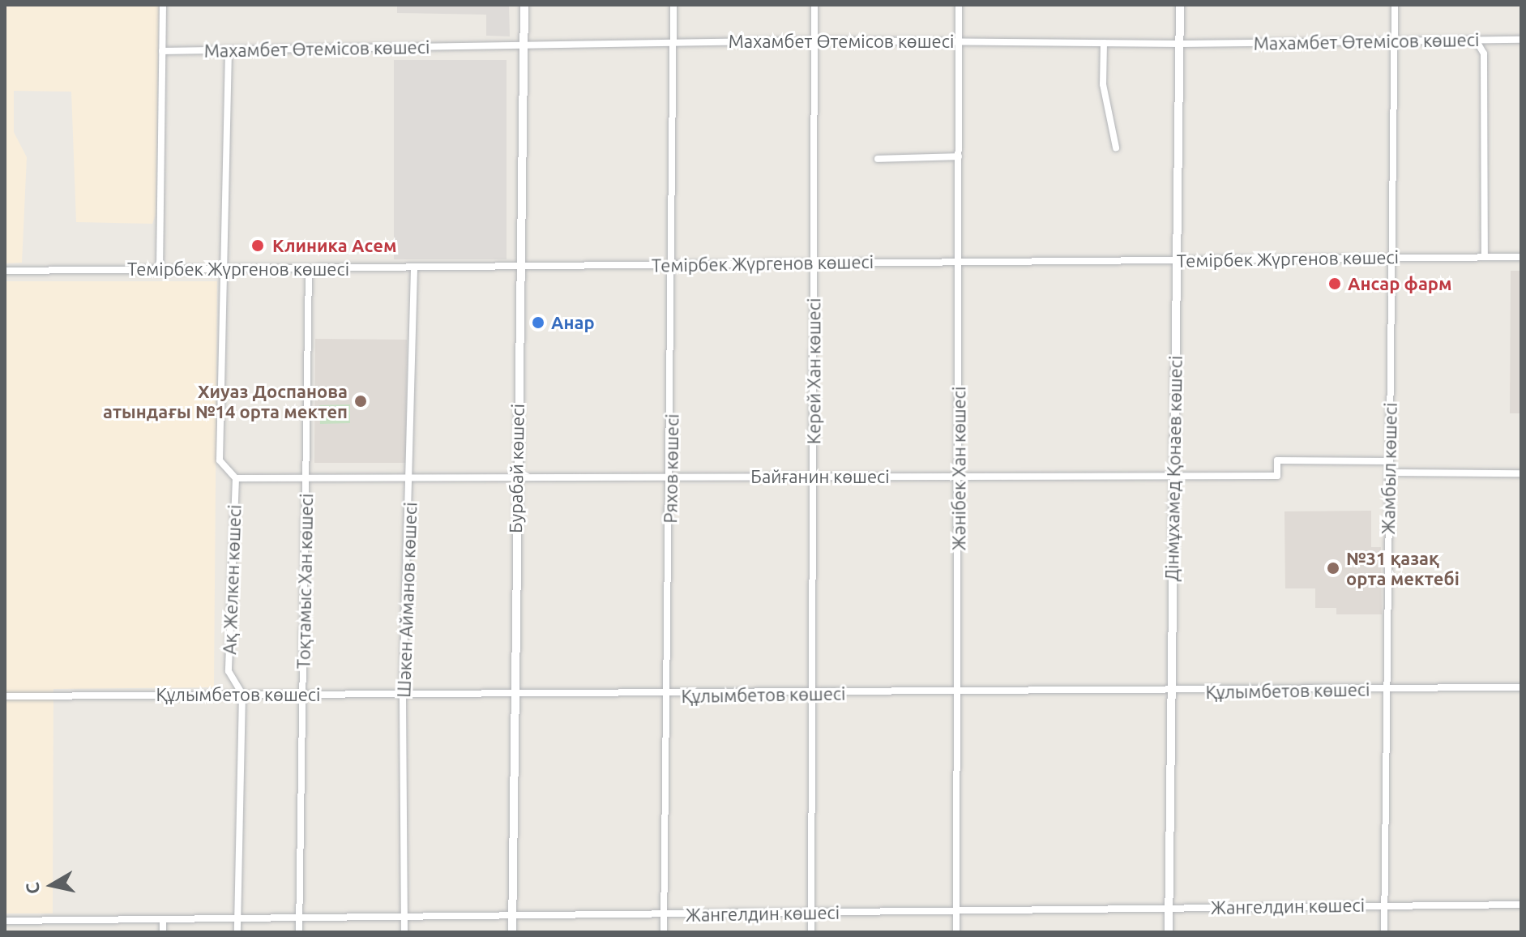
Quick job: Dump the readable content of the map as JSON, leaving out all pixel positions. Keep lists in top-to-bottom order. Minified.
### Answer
{"streets":{"street":["Махамбет Өтемісов көшесі","Темірбек Жүргенов көшесі","Керей Хан көшесі","Бурабай көшесі","Ряхов көшесі","Жәнібек Хан көшесі","Дінмұхамед Қонаев көшесі","Жамбыл көшесі","Байғанин көшесі","Ақ Желкен көшесі","Тоқтамыс Хан көшесі","Шәкен Айманов көшесі","Құлымбетов көшесі","Жангелдин көшесі"]},"crossings":[["Махамбет Өтемісов көшесі","Керей Хан көшесі"],["Махамбет Өтемісов көшесі","Бурабай көшесі"],["Махамбет Өтемісов көшесі","Ряхов көшесі"],["Махамбет Өтемісов көшесі","Жәнібек Хан көшесі"],["Махамбет Өтемісов көшесі","Дінмұхамед Қонаев көшесі"],["Махамбет Өтемісов көшесі","Жамбыл көшесі"],["Махамбет Өтемісов көшесі","Ақ Желкен көшесі"],["Темірбек Жүргенов көшесі","Керей Хан көшесі"],["Темірбек Жүргенов көшесі","Бурабай көшесі"],["Темірбек Жүргенов көшесі","Ряхов көшесі"],["Темірбек Жүргенов көшесі","Жәнібек Хан көшесі"],["Темірбек Жүргенов көшесі","Дінмұхамед Қонаев көшесі"],["Темірбек Жүргенов көшесі","Жамбыл көшесі"],["Темірбек Жүргенов көшесі","Ақ Желкен көшесі"],["Темірбек Жүргенов көшесі","Тоқтамыс Хан көшесі"],["Темірбек Жүргенов көшесі","Шәкен Айманов көшесі"],["Керей Хан көшесі","Байғанин көшесі"],["Керей Хан көшесі","Құлымбетов көшесі"],["Керей Хан көшесі","Жангелдин көшесі"],["Бурабай көшесі","Байғанин көшесі"],["Бурабай көшесі","Құлымбетов көшесі"],["Бурабай көшесі","Жангелдин көшесі"],["Ряхов көшесі","Байғанин көшесі"],["Ряхов көшесі","Құлымбетов көшесі"],["Ряхов көшесі","Жангелдин көшесі"],["Жәнібек Хан көшесі","Байғанин көшесі"],["Жәнібек Хан көшесі","Құлымбетов көшесі"],["Жәнібек Хан көшесі","Жангелдин көшесі"],["Дінмұхамед Қонаев көшесі","Байғанин көшесі"],["Дінмұхамед Қонаев көшесі","Құлымбетов көшесі"],["Дінмұхамед Қонаев көшесі","Жангелдин көшесі"],["Жамбыл көшесі","Байғанин көшесі"],["Жамбыл көшесі","Құлымбетов көшесі"],["Жамбыл көшесі","Жангелдин көшесі"],["Байғанин көшесі","Ақ Желкен көшесі"],["Байғанин көшесі","Тоқтамыс Хан көшесі"],["Байғанин көшесі","Шәкен Айманов көшесі"],["Ақ Желкен көшесі","Құлымбетов көшесі"],["Ақ Желкен көшесі","Жангелдин көшесі"],["Тоқтамыс Хан көшесі","Құлымбетов көшесі"],["Тоқтамыс Хан көшесі","Жангелдин көшесі"],["Шәкен Айманов көшесі","Құлымбетов көшесі"],["Шәкен Айманов көшесі","Жангелдин көшесі"]],"places":["Клиника Асем","Ансар фарм","Анар","Хиуаз Доспанова атындағы №14 орта мектеп","№31 қазақ орта мектебі"],"north":"left"}
